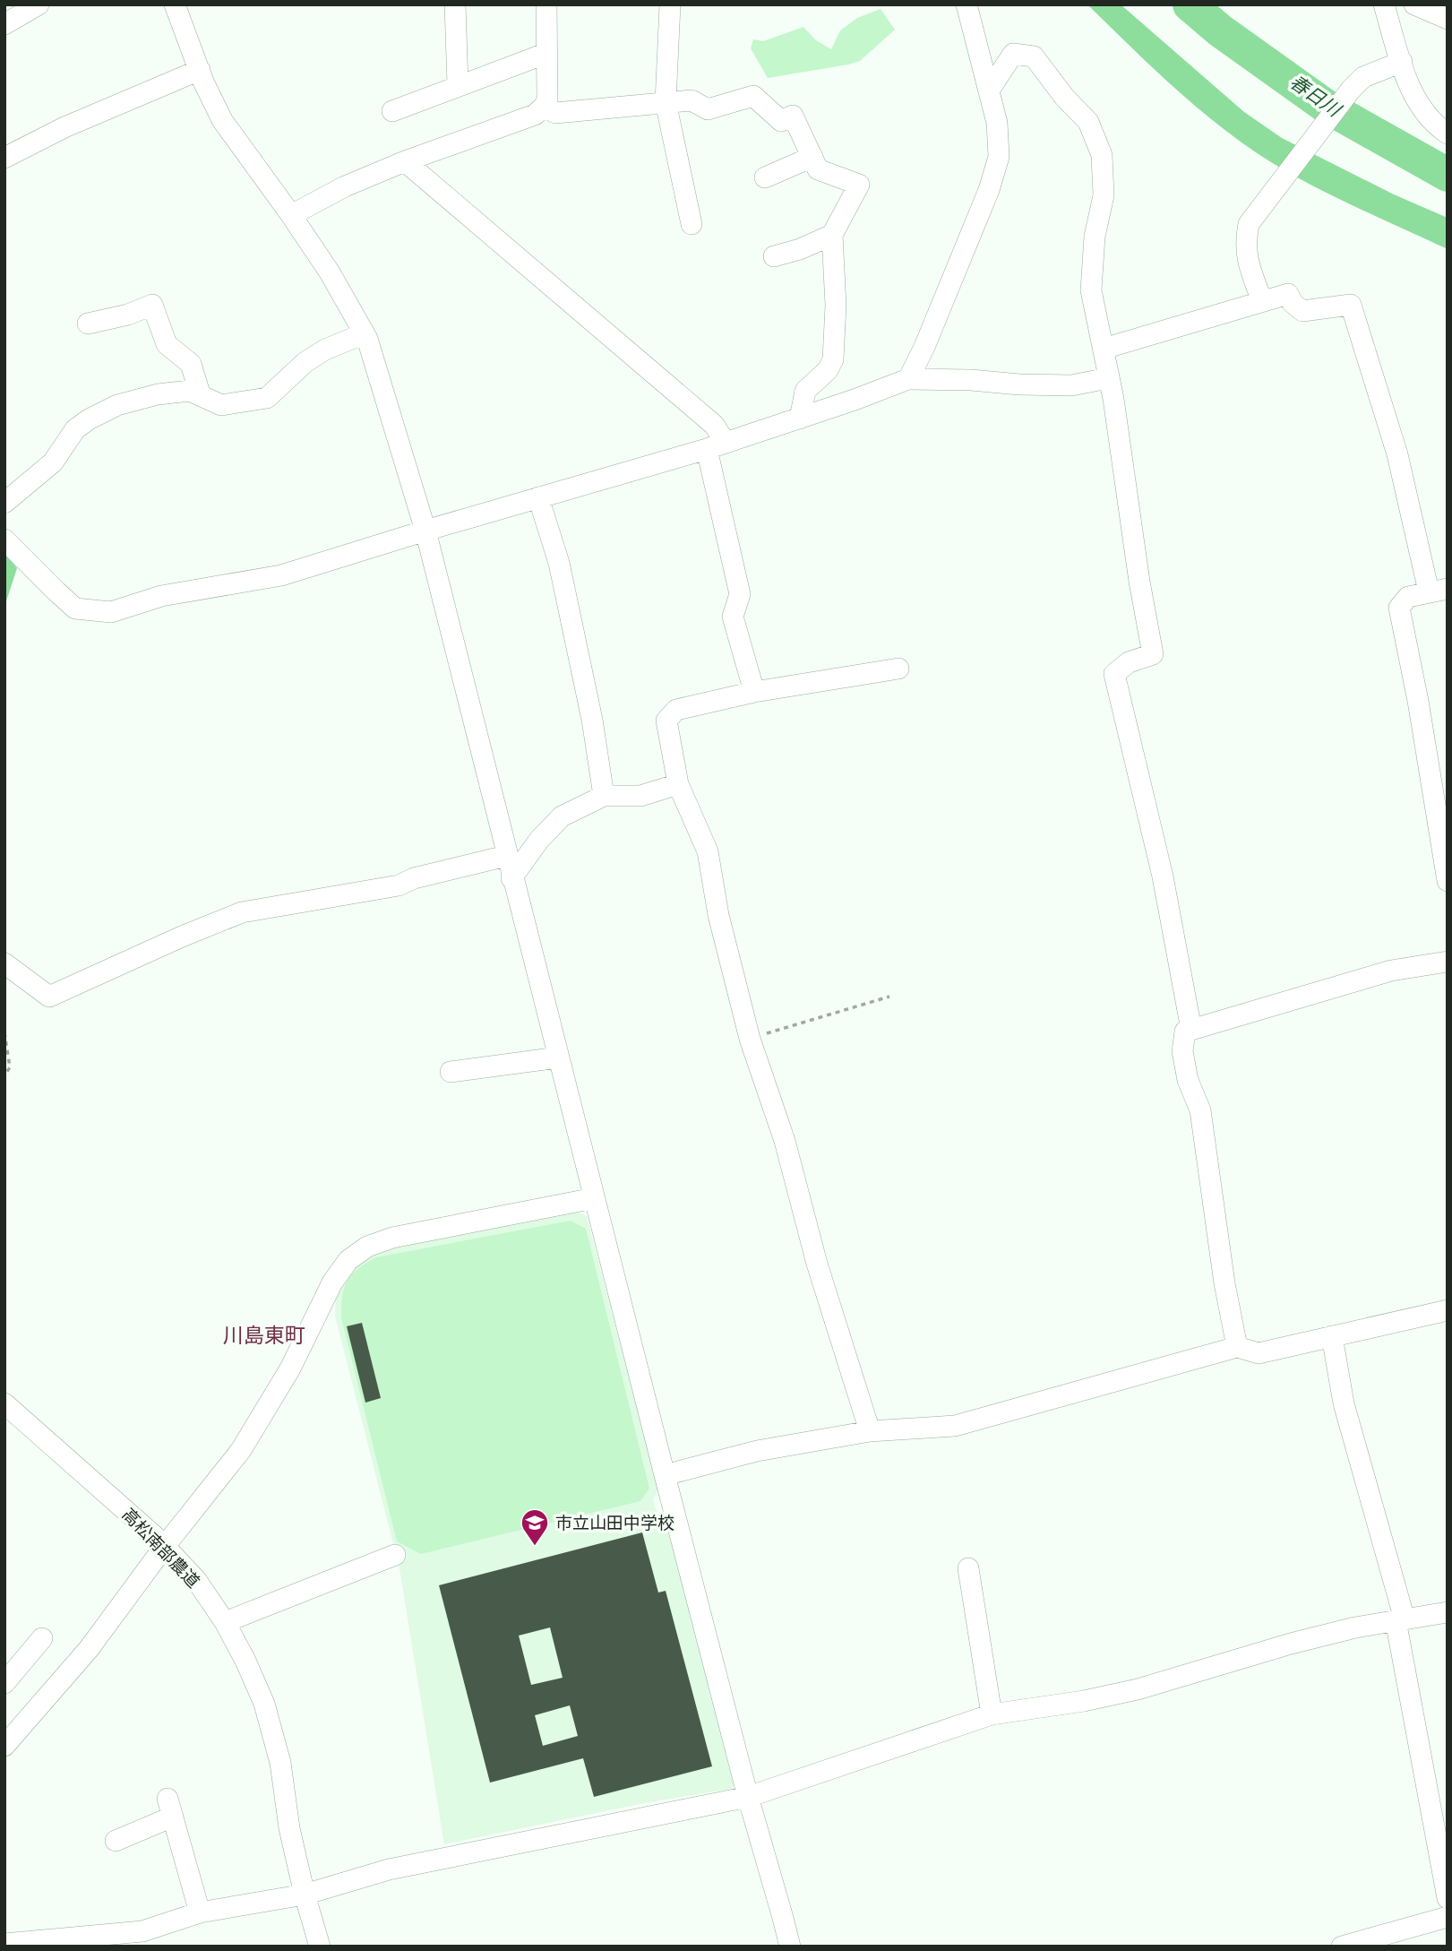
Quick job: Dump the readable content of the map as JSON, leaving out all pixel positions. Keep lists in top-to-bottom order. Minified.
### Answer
{"streets":{"street":["高松南部農道"]},"districts":["川島東町"],"water":["春日川"],"places":{"school or university":["市立山田中学校"]}}
